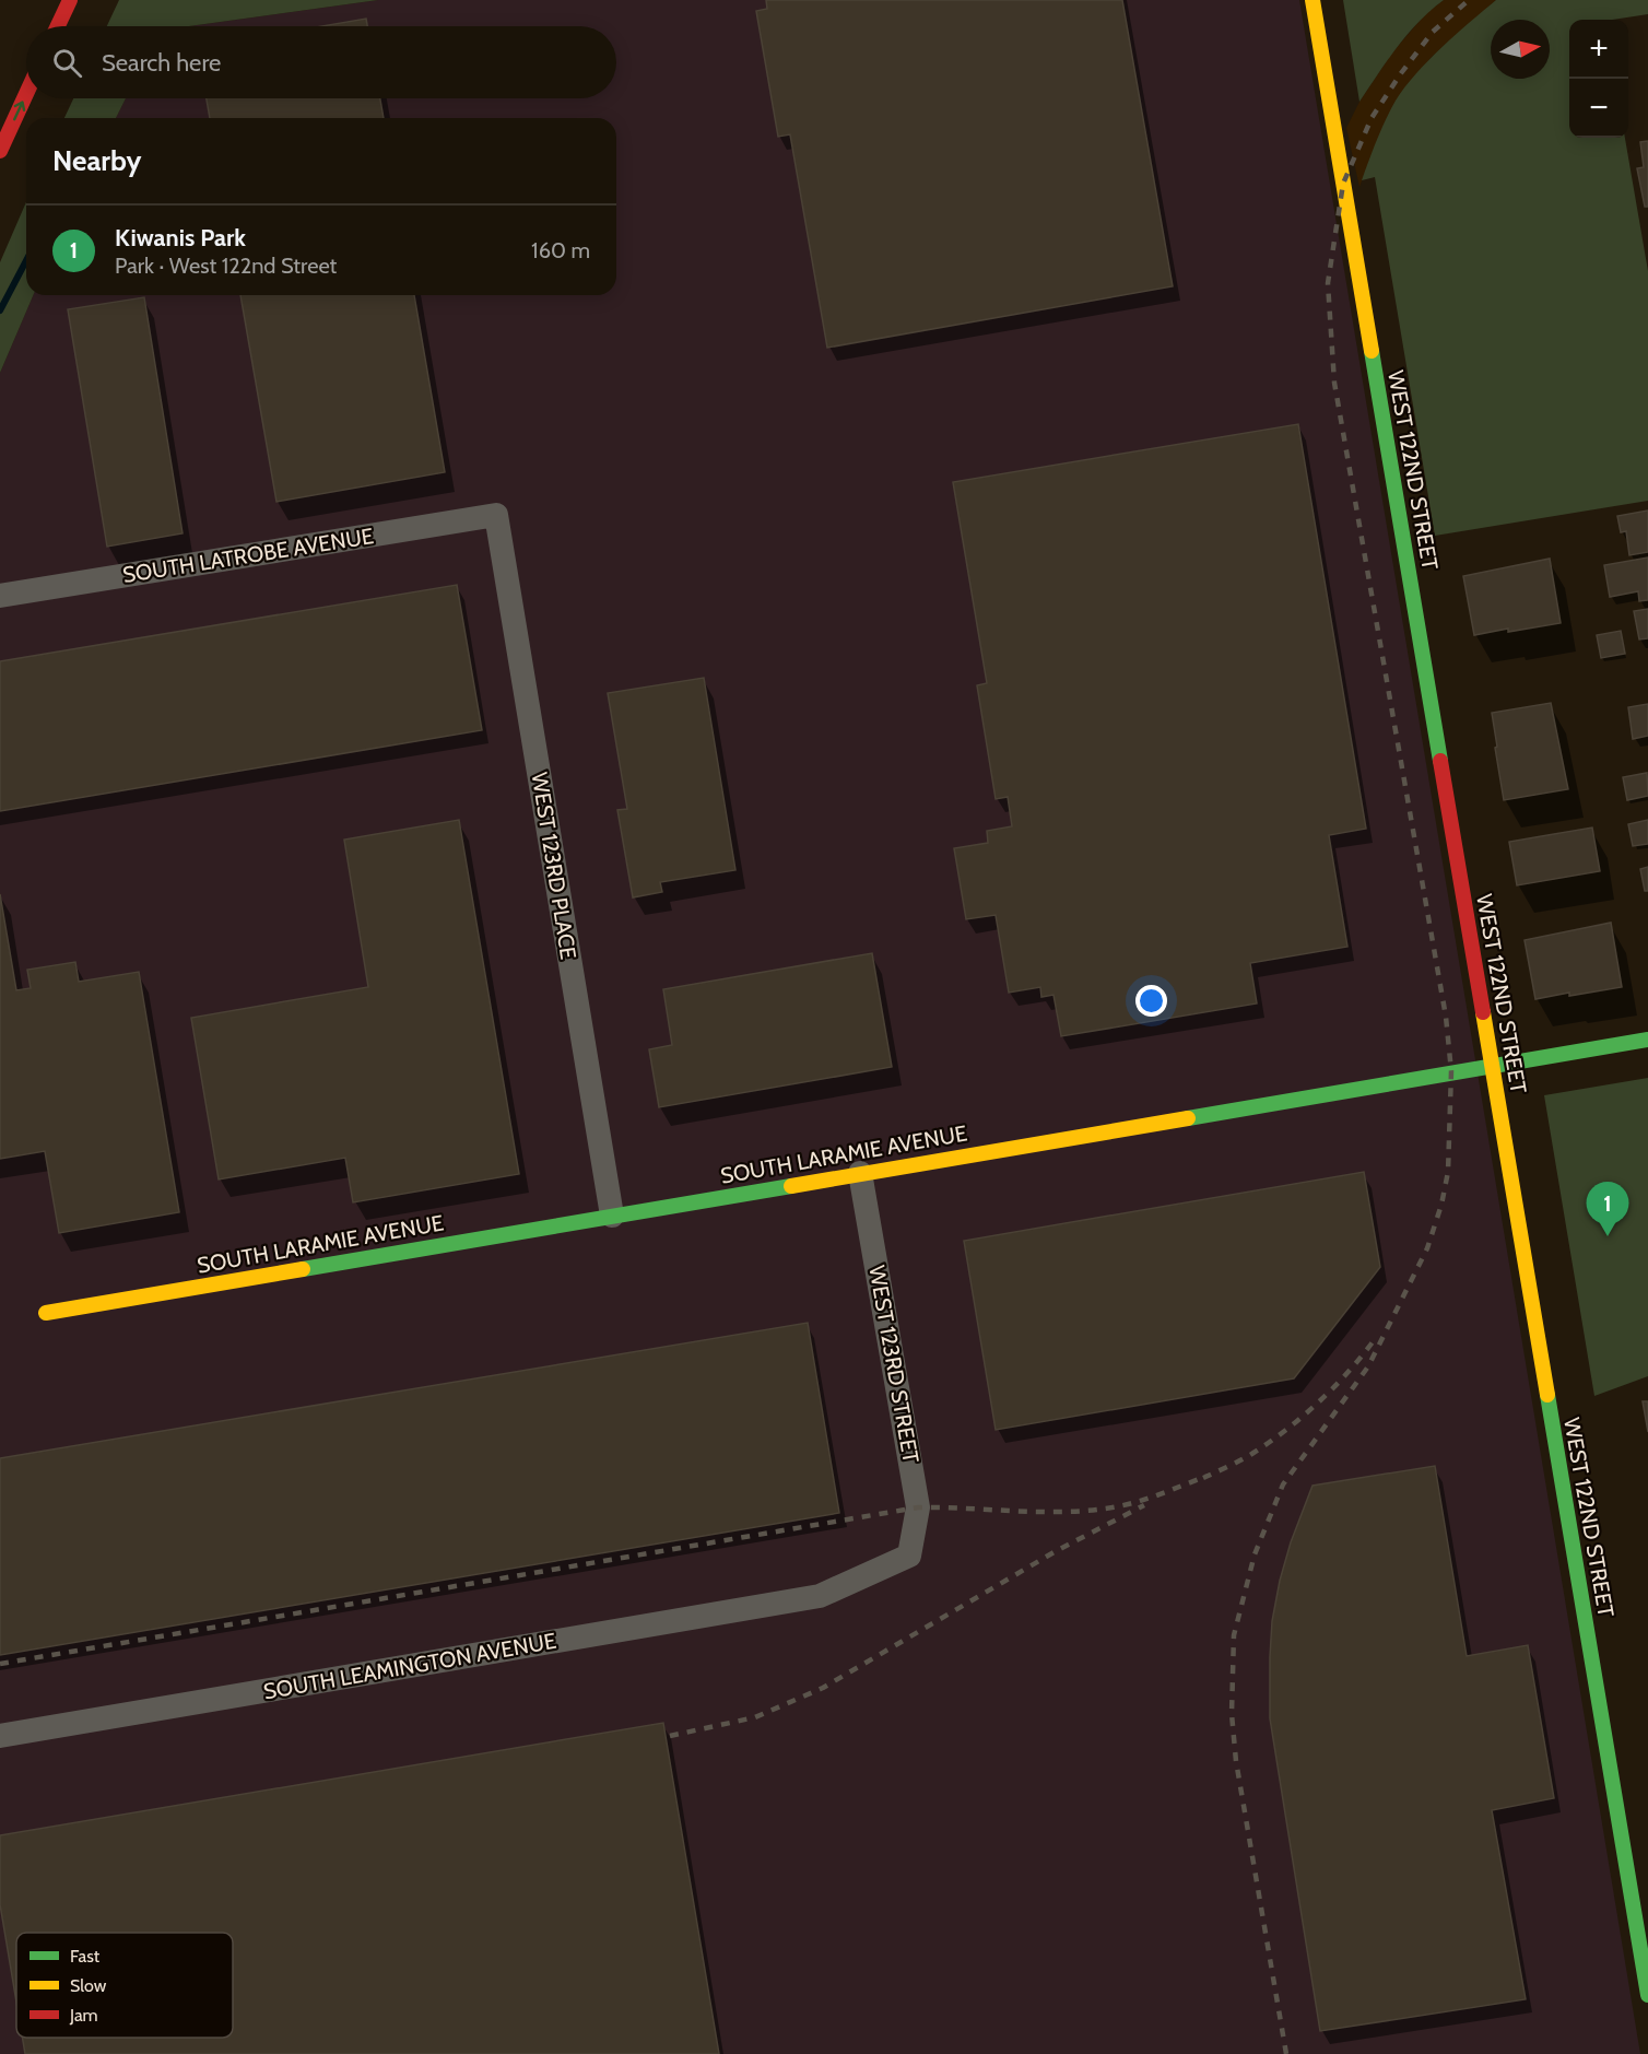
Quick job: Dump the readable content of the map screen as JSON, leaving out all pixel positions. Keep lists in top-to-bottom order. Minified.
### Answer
{"streets":{"main road":["WEST 122ND STREET","SOUTH LARAMIE AVENUE"],"street":["SOUTH LATROBE AVENUE","WEST 123RD PLACE","WEST 123RD STREET","SOUTH LEAMINGTON AVENUE"]},"crossings":[["WEST 122ND STREET","SOUTH LARAMIE AVENUE"],["SOUTH LATROBE AVENUE","WEST 123RD PLACE"],["WEST 123RD PLACE","SOUTH LARAMIE AVENUE"],["SOUTH LARAMIE AVENUE","WEST 123RD STREET"],["WEST 123RD STREET","SOUTH LEAMINGTON AVENUE"]],"legend":["Fast","Slow","Jam"],"north":"right","page":{"map_buttons":["+","−"],"search":"Search here","heading":"Nearby","list":[{"mark":"1","name":"Kiwanis Park","note":"Park · West 122nd Street","value":"160 m"}],"pins":"1"}}
